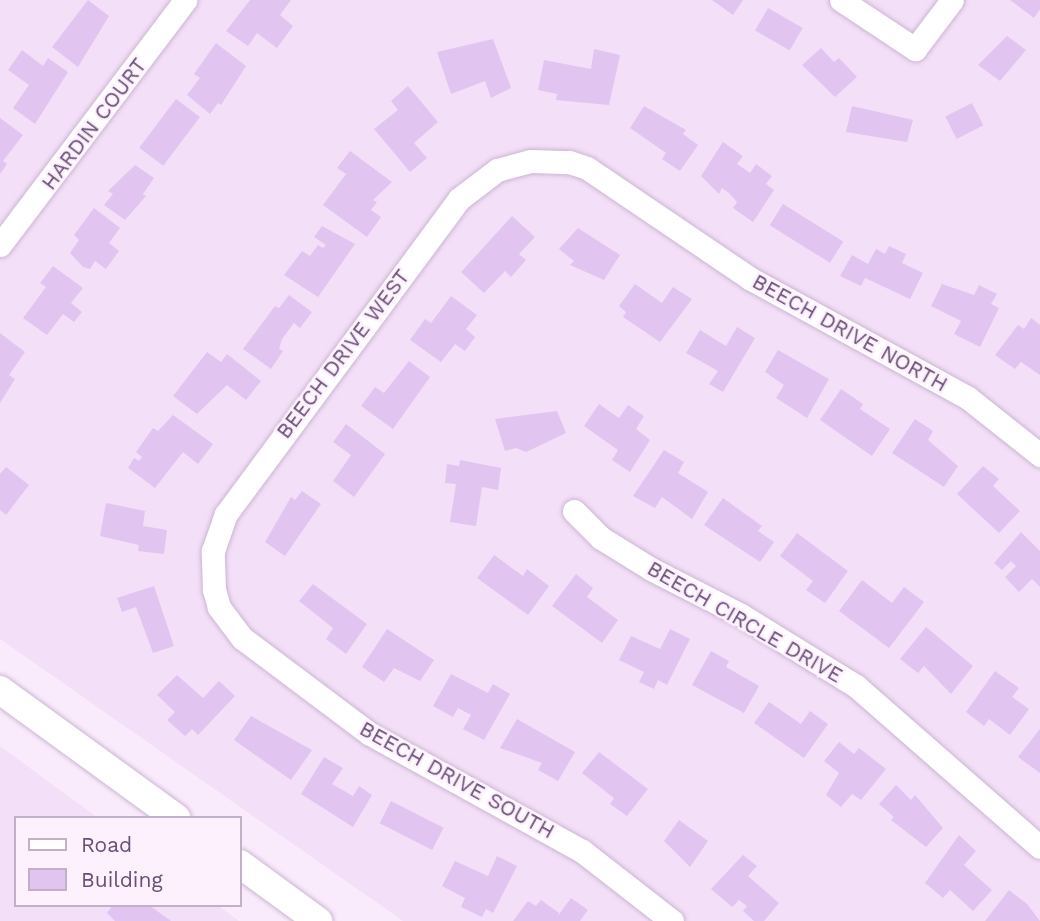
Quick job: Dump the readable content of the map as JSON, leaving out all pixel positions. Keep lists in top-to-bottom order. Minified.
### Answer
{"streets":{"street":["HARDIN COURT","BEECH DRIVE NORTH","BEECH DRIVE WEST","BEECH CIRCLE DRIVE","BEECH DRIVE SOUTH"]},"crossings":[["BEECH DRIVE NORTH","BEECH DRIVE WEST"],["BEECH DRIVE WEST","BEECH DRIVE SOUTH"]],"legend":["Road","Building"]}
